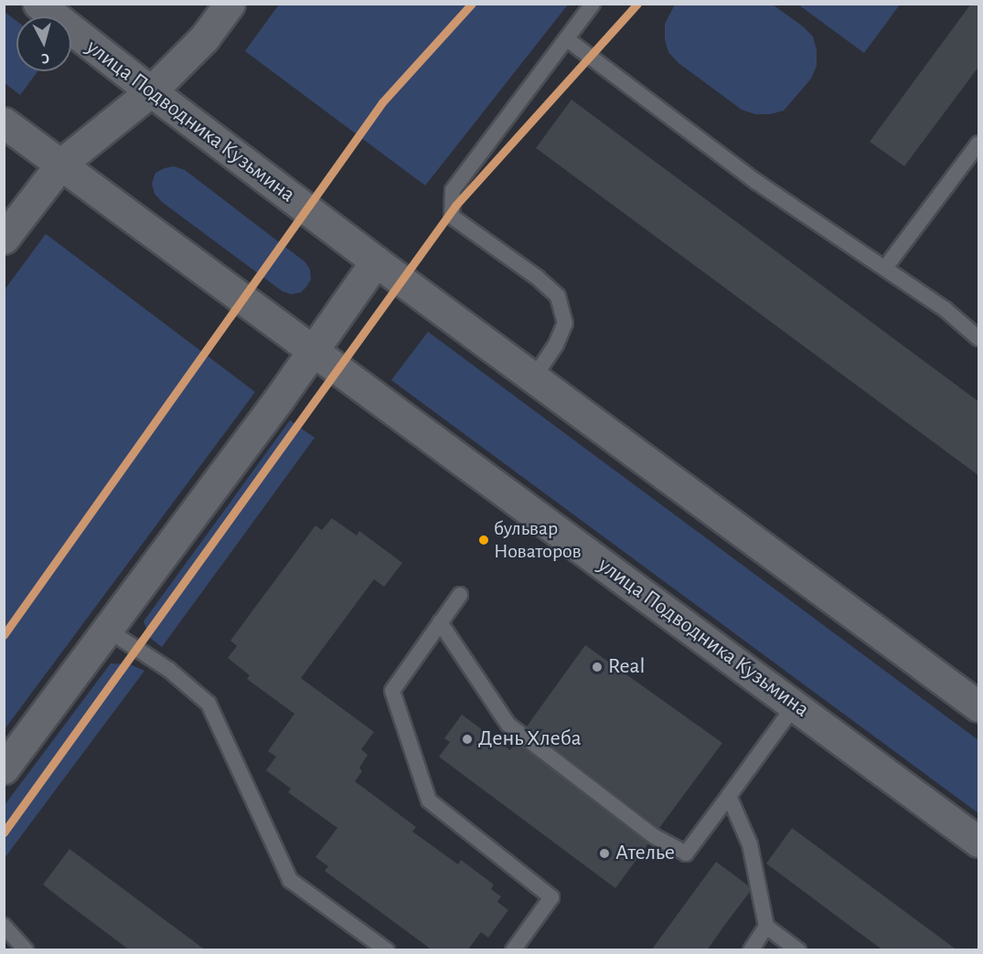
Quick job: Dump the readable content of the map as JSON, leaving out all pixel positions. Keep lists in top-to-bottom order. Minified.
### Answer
{"streets":{"street":["улица Подводника Кузьмина"]},"places":["бульвар Новаторов","Real","День Хлеба","Ателье"],"north":"bottom"}
